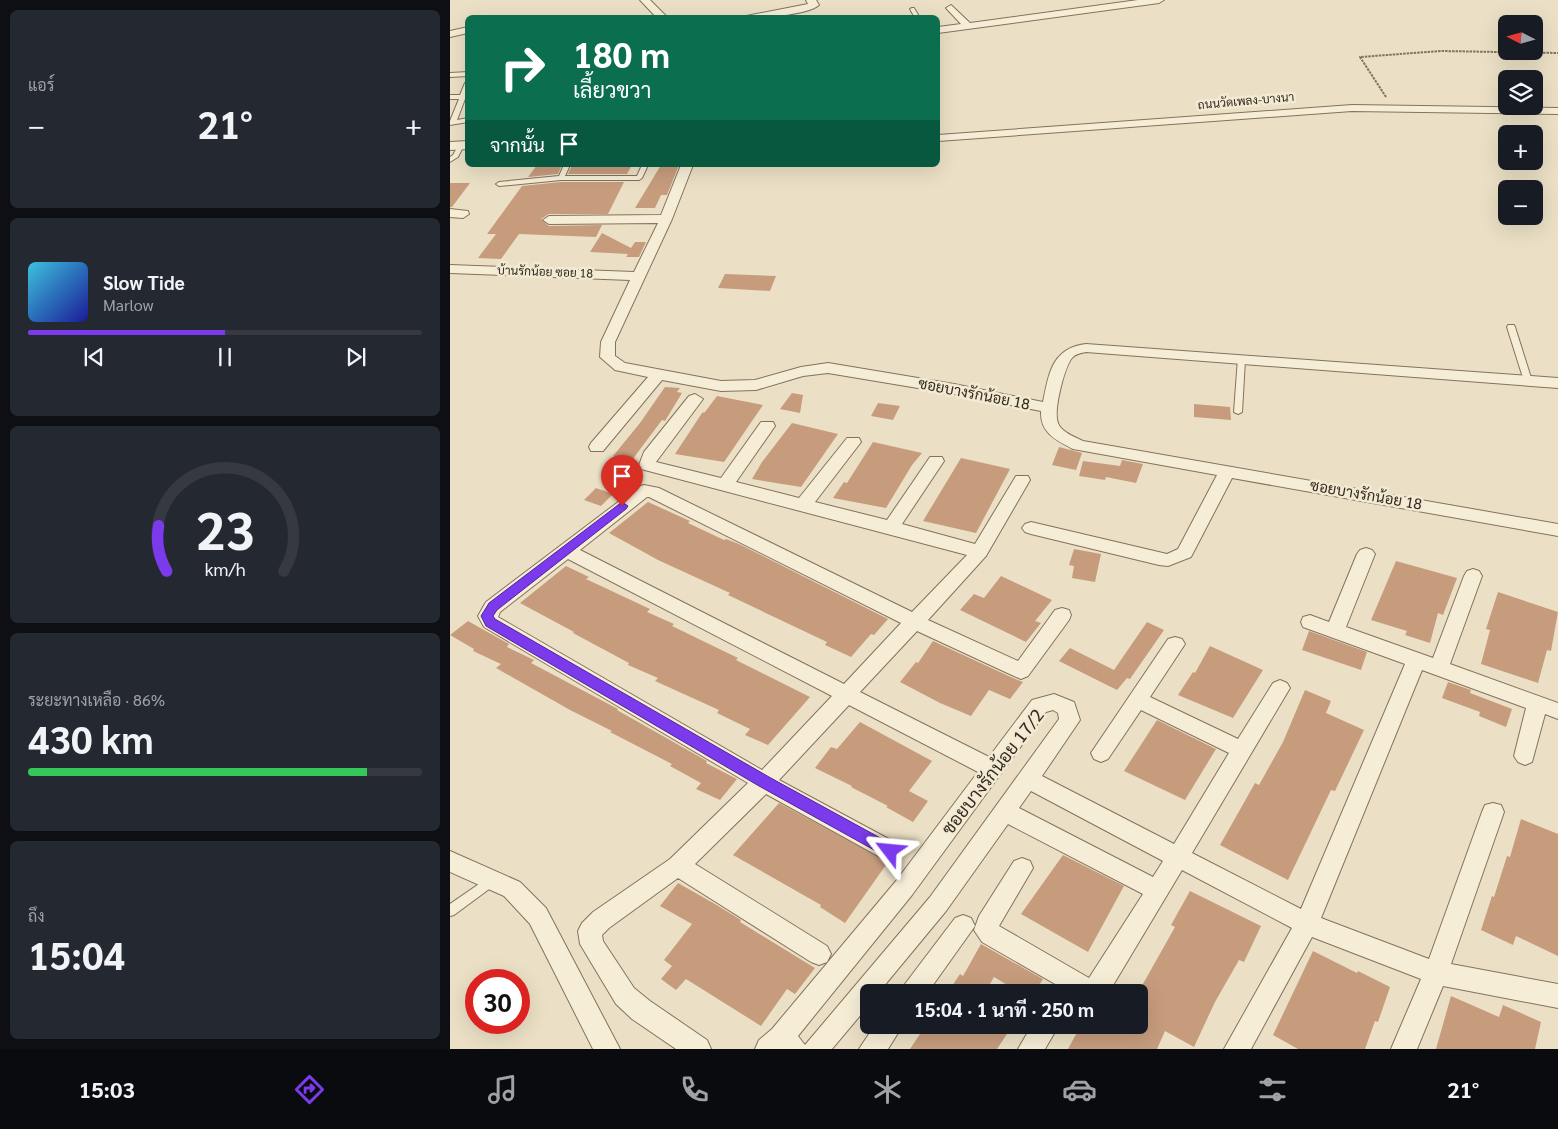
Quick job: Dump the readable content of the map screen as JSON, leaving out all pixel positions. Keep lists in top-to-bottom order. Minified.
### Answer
{"streets":{"street":["ถนนวัดเพลง-บางนา","บ้านรักน้อย ซอย 18","ซอยบางรักน้อย 18","ซอยบางรักน้อย 17/2"]},"crossings":[["บ้านรักน้อย ซอย 18","ซอยบางรักน้อย 18"]],"north":"left","page":{"tile":["แอร์",["ระยะทางเหลือ · 86%","430 km"],["ถึง","15:04"]],"map_buttons":["+","−"],"turn":["180 m","เลี้ยวขวา"],"heat":["−","21°","+"],"then":"จากนั้น","song":["Slow Tide","Marlow"],"limit":"30","trip":"15:04 · 1 นาที · 250 m","tabs":["15:03","21°"],"gauge":["23","km/h"]}}
